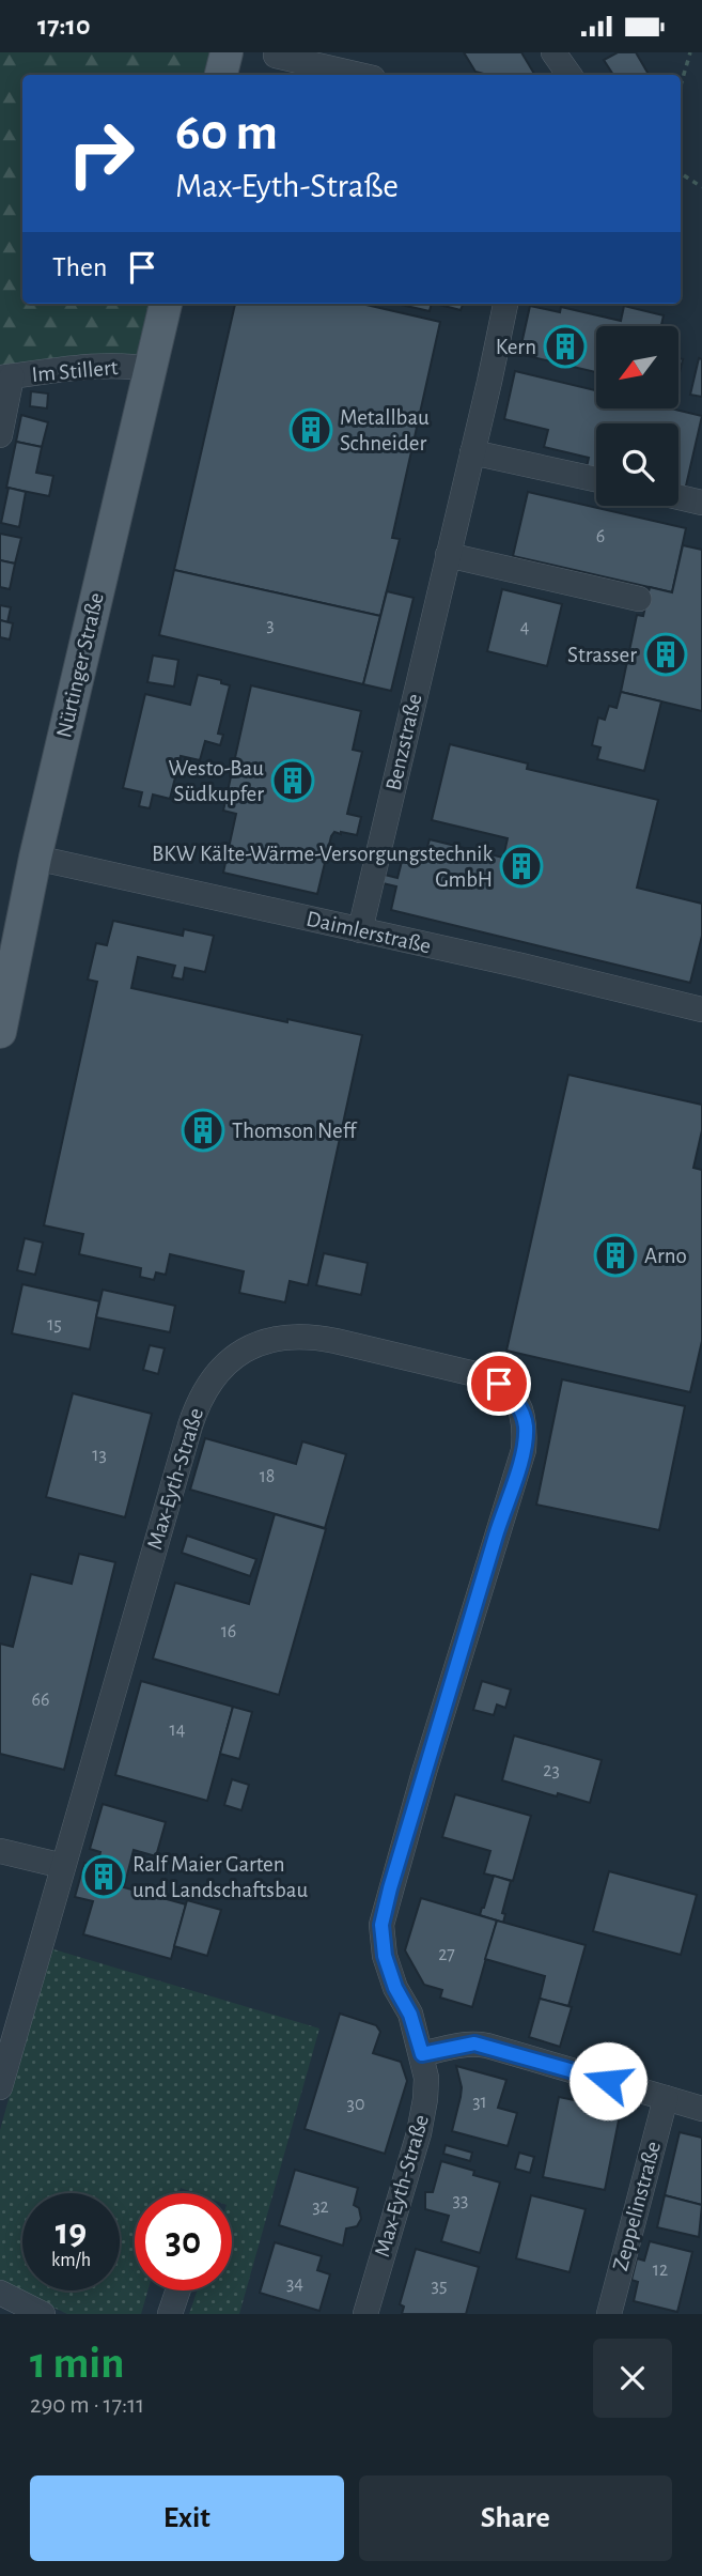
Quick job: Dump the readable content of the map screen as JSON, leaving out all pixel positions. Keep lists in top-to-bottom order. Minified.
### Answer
{"streets":{"main road":["Nürtinger Straße"],"street":["Im Stillert","Benzstraße","Daimlerstraße","Max-Eyth-Straße","Zeppelinstraße"]},"crossings":[["Im Stillert","Nürtinger Straße"],["Nürtinger Straße","Daimlerstraße"],["Benzstraße","Daimlerstraße"]],"places":{"building":["Kern","Metallbau Schneider","Strasser","Westo-Bau Südkupfer","BKW Kälte-Wärme-Versorgungstechnik GmbH","Thomson Neff","Arno","Ralf Maier Garten und Landschaftsbau"]},"house_numbers":["6","3","4","15","13","18","16","66","14","23","27","31","30","33","32","12","34","35"],"north":"bottom left","page":{"status":"17:10","turn":["60 m","Max-Eyth-Straße"],"then":"Then","speed":"19 km/h","limit":"30","heading":["1 min","290 m · 17:11"],"buttons":["Exit","Share"]}}
